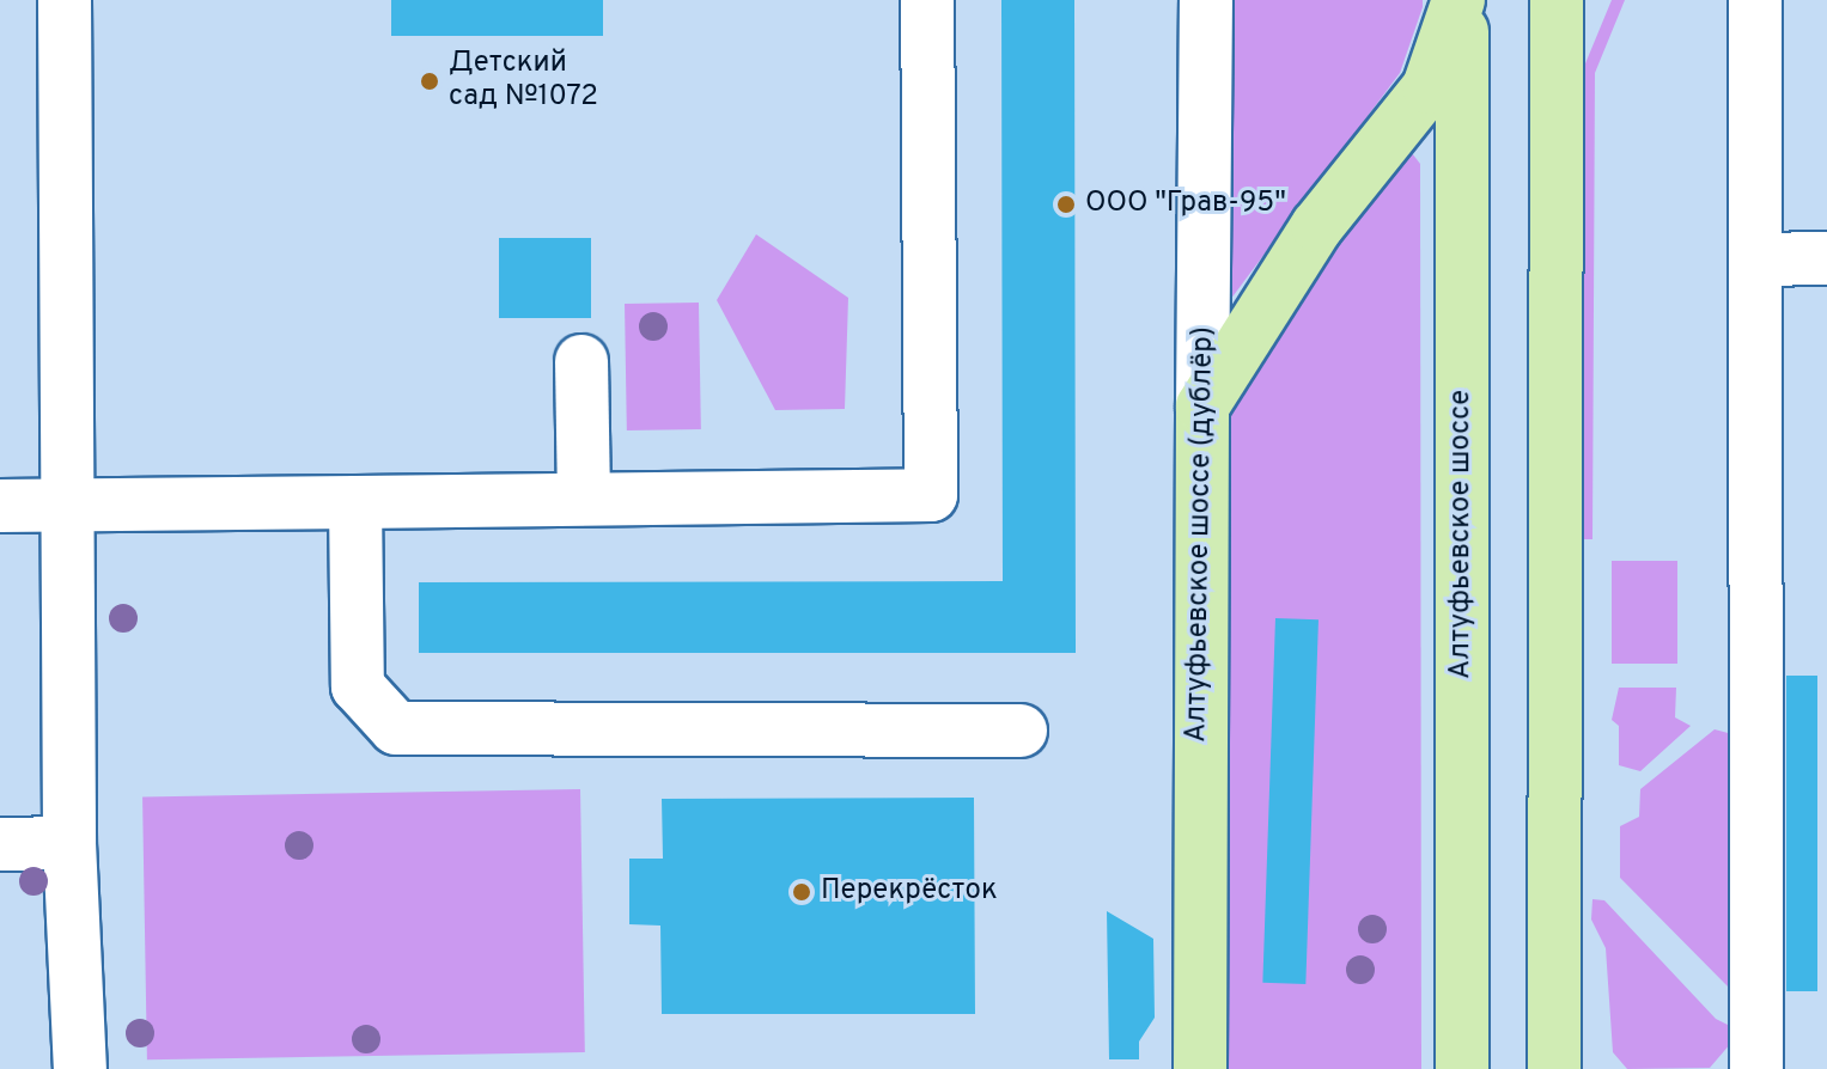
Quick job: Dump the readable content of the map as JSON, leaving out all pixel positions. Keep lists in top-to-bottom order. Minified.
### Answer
{"streets":{"main road":["Алтуфьевское шоссе (дублёр)","Алтуфьевское шоссе"]},"places":["Детский сад №1072","ООО \"Грав-95\"","Перекрёсток"]}
